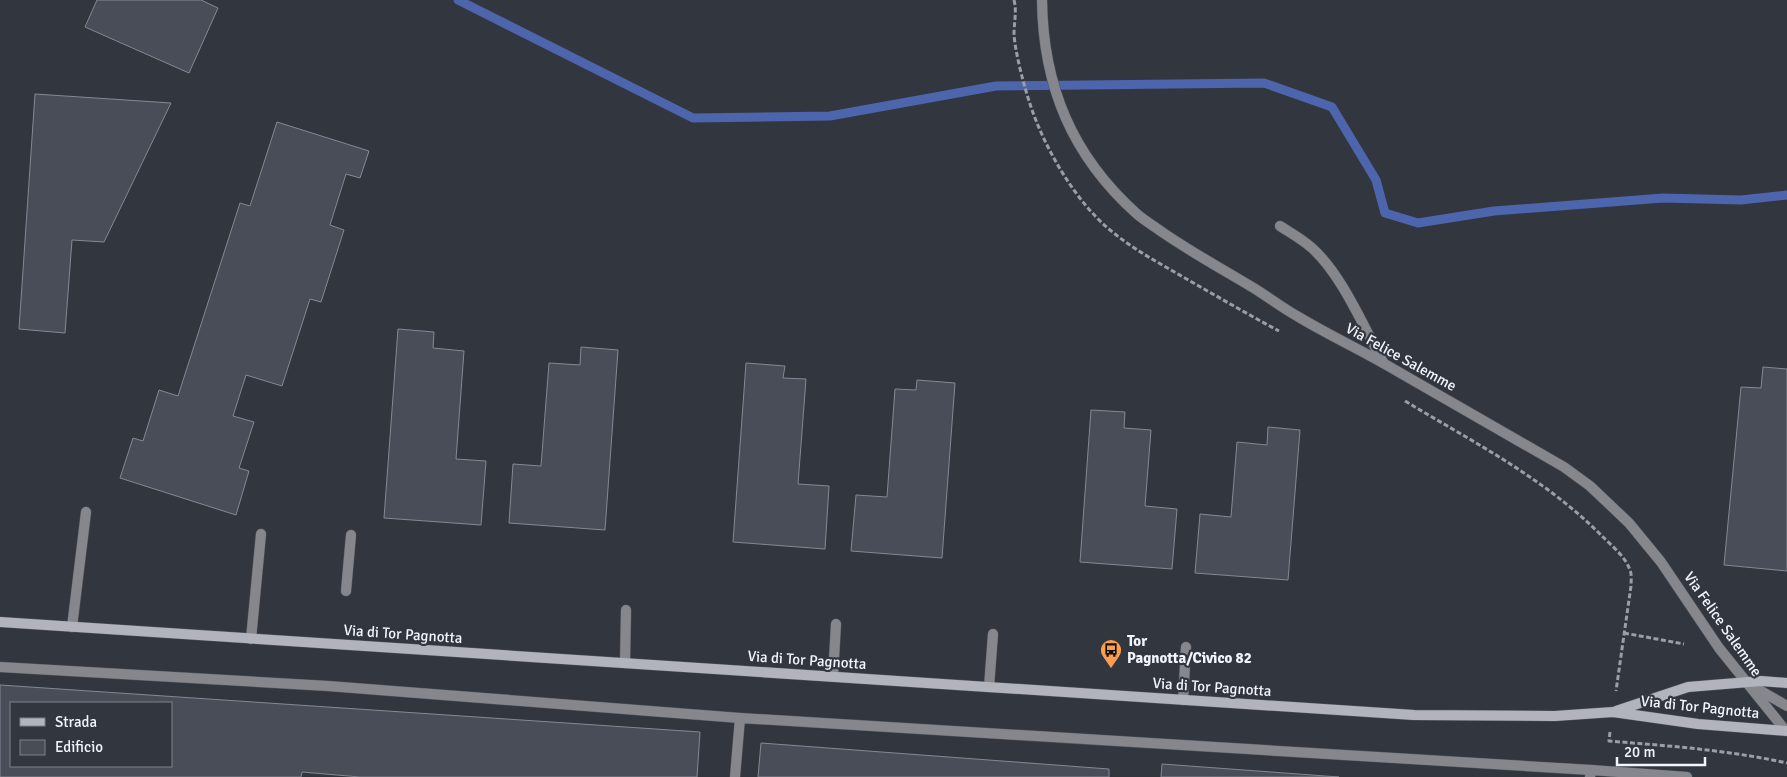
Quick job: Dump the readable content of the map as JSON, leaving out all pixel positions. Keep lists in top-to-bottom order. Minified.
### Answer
{"streets":{"street":["Via Felice Salemme","Via di Tor Pagnotta"]},"crossings":[["Via Felice Salemme","Via di Tor Pagnotta"]],"places":{"bus stop":["Tor Pagnotta/Civico 82"]},"legend":["Strada","Edificio"],"scale_bar":"20 m"}
